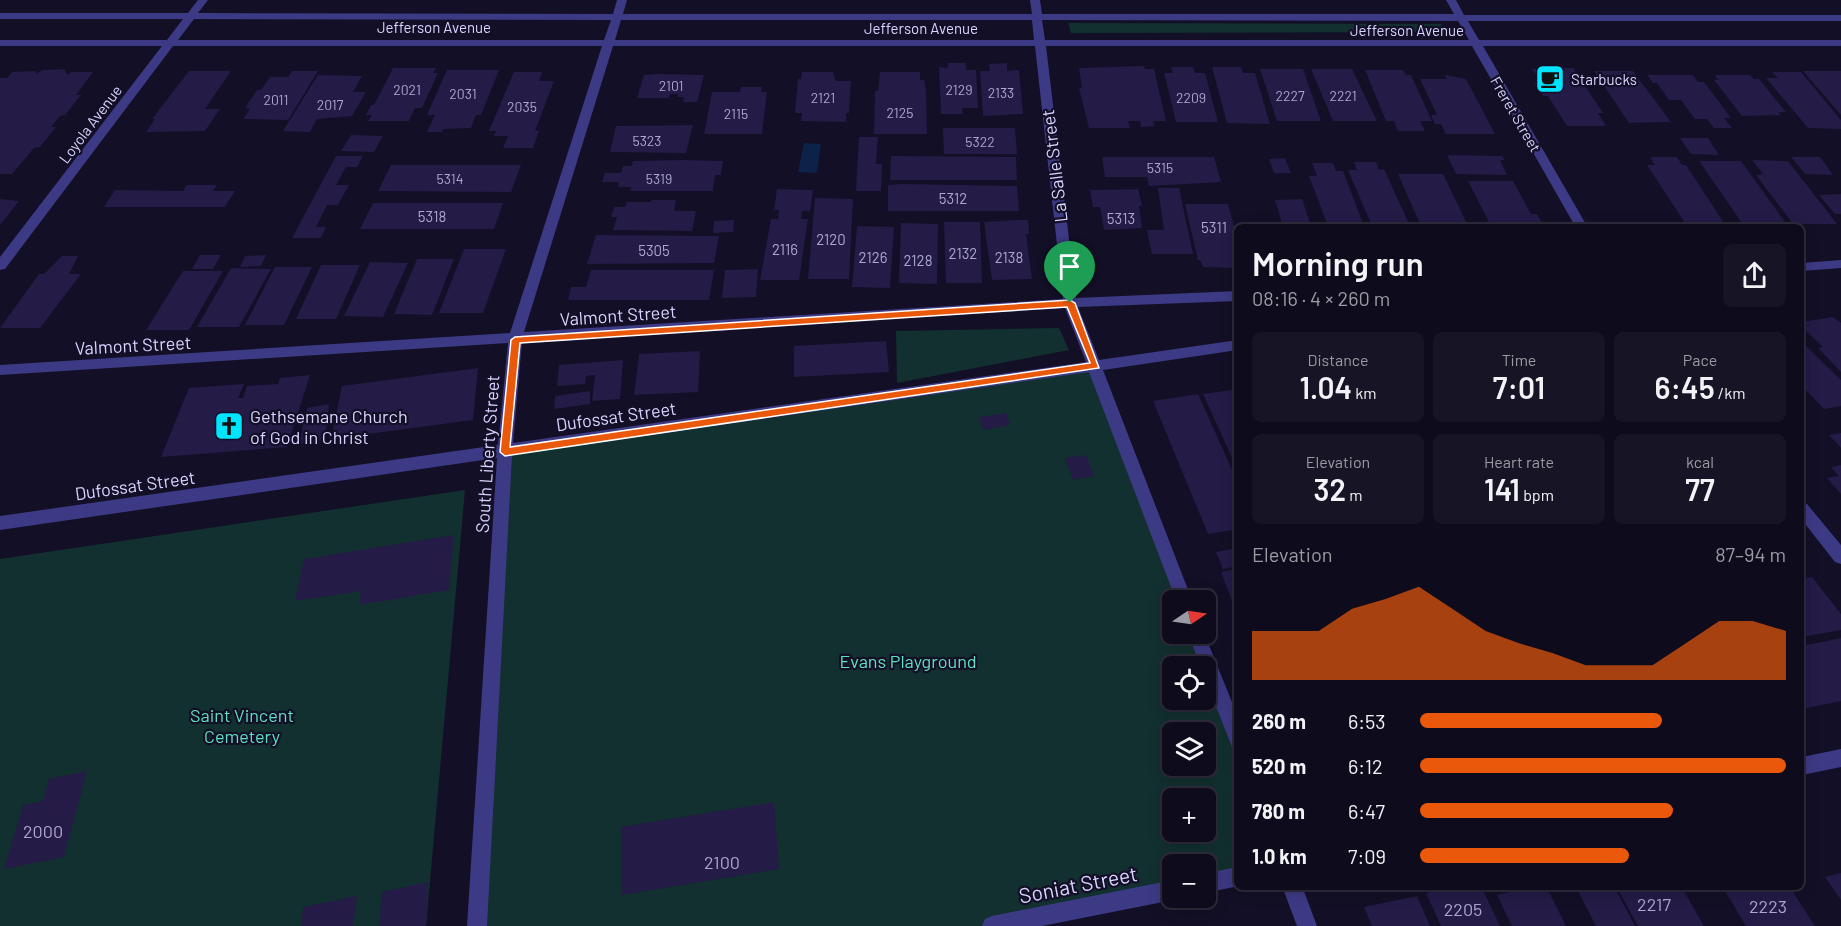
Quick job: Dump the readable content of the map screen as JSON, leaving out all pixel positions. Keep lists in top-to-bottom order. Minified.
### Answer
{"streets":{"street":["Jefferson Avenue","Freret Street","Loyola Avenue","La Salle Street","Valmont Street","Dufossat Street","South Liberty Street","Soniat Street"]},"crossings":[["Jefferson Avenue","Freret Street"],["Jefferson Avenue","Loyola Avenue"],["Jefferson Avenue","La Salle Street"],["Jefferson Avenue","South Liberty Street"],["La Salle Street","Valmont Street"],["La Salle Street","Dufossat Street"],["Valmont Street","South Liberty Street"],["Dufossat Street","South Liberty Street"]],"parks":["Evans Playground","Saint Vincent Cemetery"],"places":{"cafe":["Starbucks"],"church":["Gethsemane Church of God in Christ"]},"house_numbers":["2101","2021","2129","2133","2031","2227","2221","2121","2209","2011","2017","2035","2125","2115","5323","5322","5315","5314","5319","5312","5318","5313","5311","2120","2116","5305","2132","2126","2138","2128","2000","2100","2217","2223","2205"],"north":"right","page":{"heading":["Morning run","08:16 · 4 × 260 m"],"stats":[["Distance","1.04 km"],["Time","7:01"],["Pace","6:45 /km"],["Elevation","32 m"],["Heart rate","141 bpm"],["kcal","77"]],"chart":["Elevation","87–94 m"],"map_buttons":["+","−"],"list":[{"name":"260 m","note":"6:53"},{"name":"520 m","note":"6:12"},{"name":"780 m","note":"6:47"},{"name":"1.0 km","note":"7:09"}]}}
